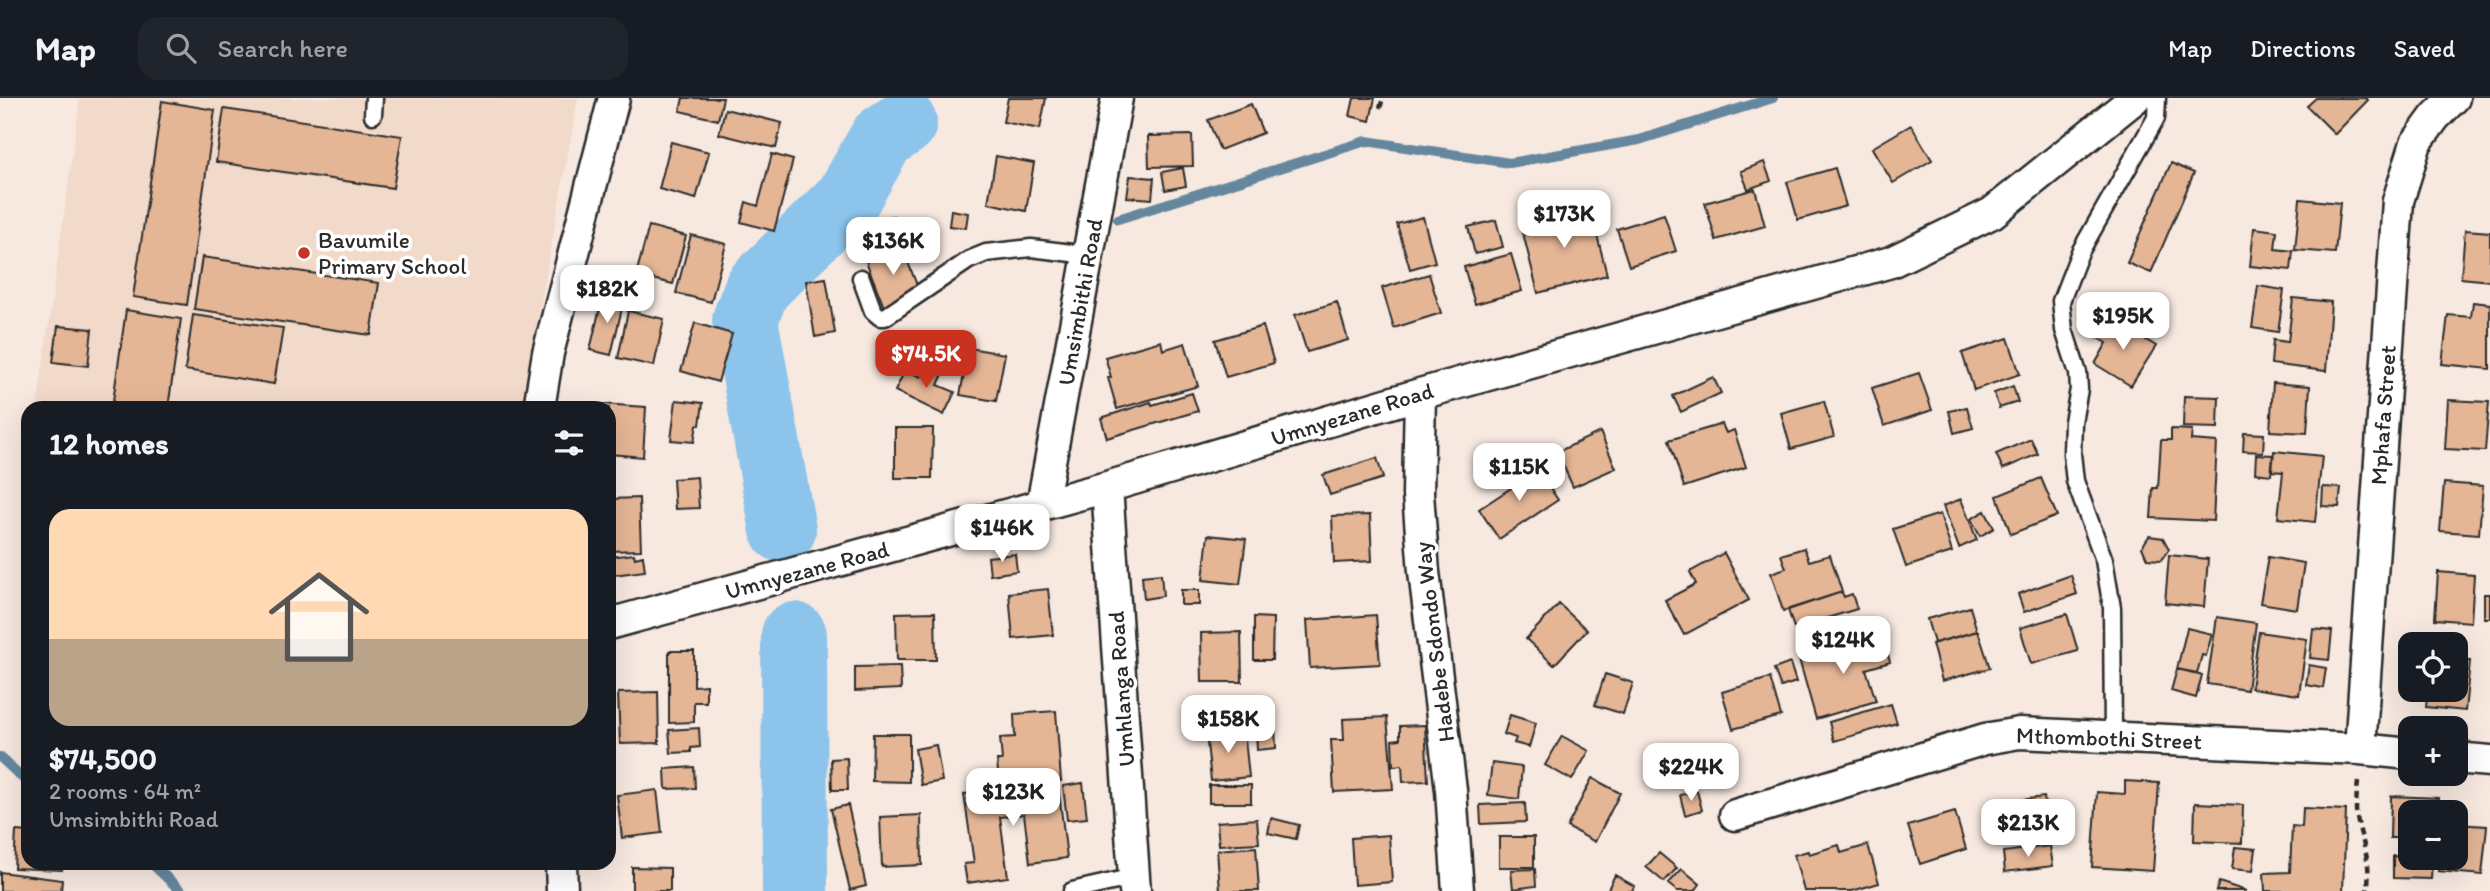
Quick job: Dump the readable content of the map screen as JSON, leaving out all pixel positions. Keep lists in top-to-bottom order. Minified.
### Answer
{"streets":{"street":["Umsimbithi Road","Umnyezane Road","Mphafa Street","Hadebe Sdondo Way","Umhlanga Road","Mthombothi Street"]},"crossings":[["Umsimbithi Road","Umnyezane Road"],["Umnyezane Road","Hadebe Sdondo Way"],["Umnyezane Road","Umhlanga Road"],["Mphafa Street","Mthombothi Street"]],"places":["Bavumile Primary School"],"page":{"header":"Map","search":"Search here","nav":["Map","Directions","Saved"],"price":["$173K","$136K","$182K","$195K","$74.5K","$115K","$146K","$124K","$158K","$224K","$123K","$213K"],"heading":"12 homes","list":[{"name":"$74,500","note":"2 rooms · 64 m² · Umsimbithi Road"}],"map_buttons":["+","−"]}}
